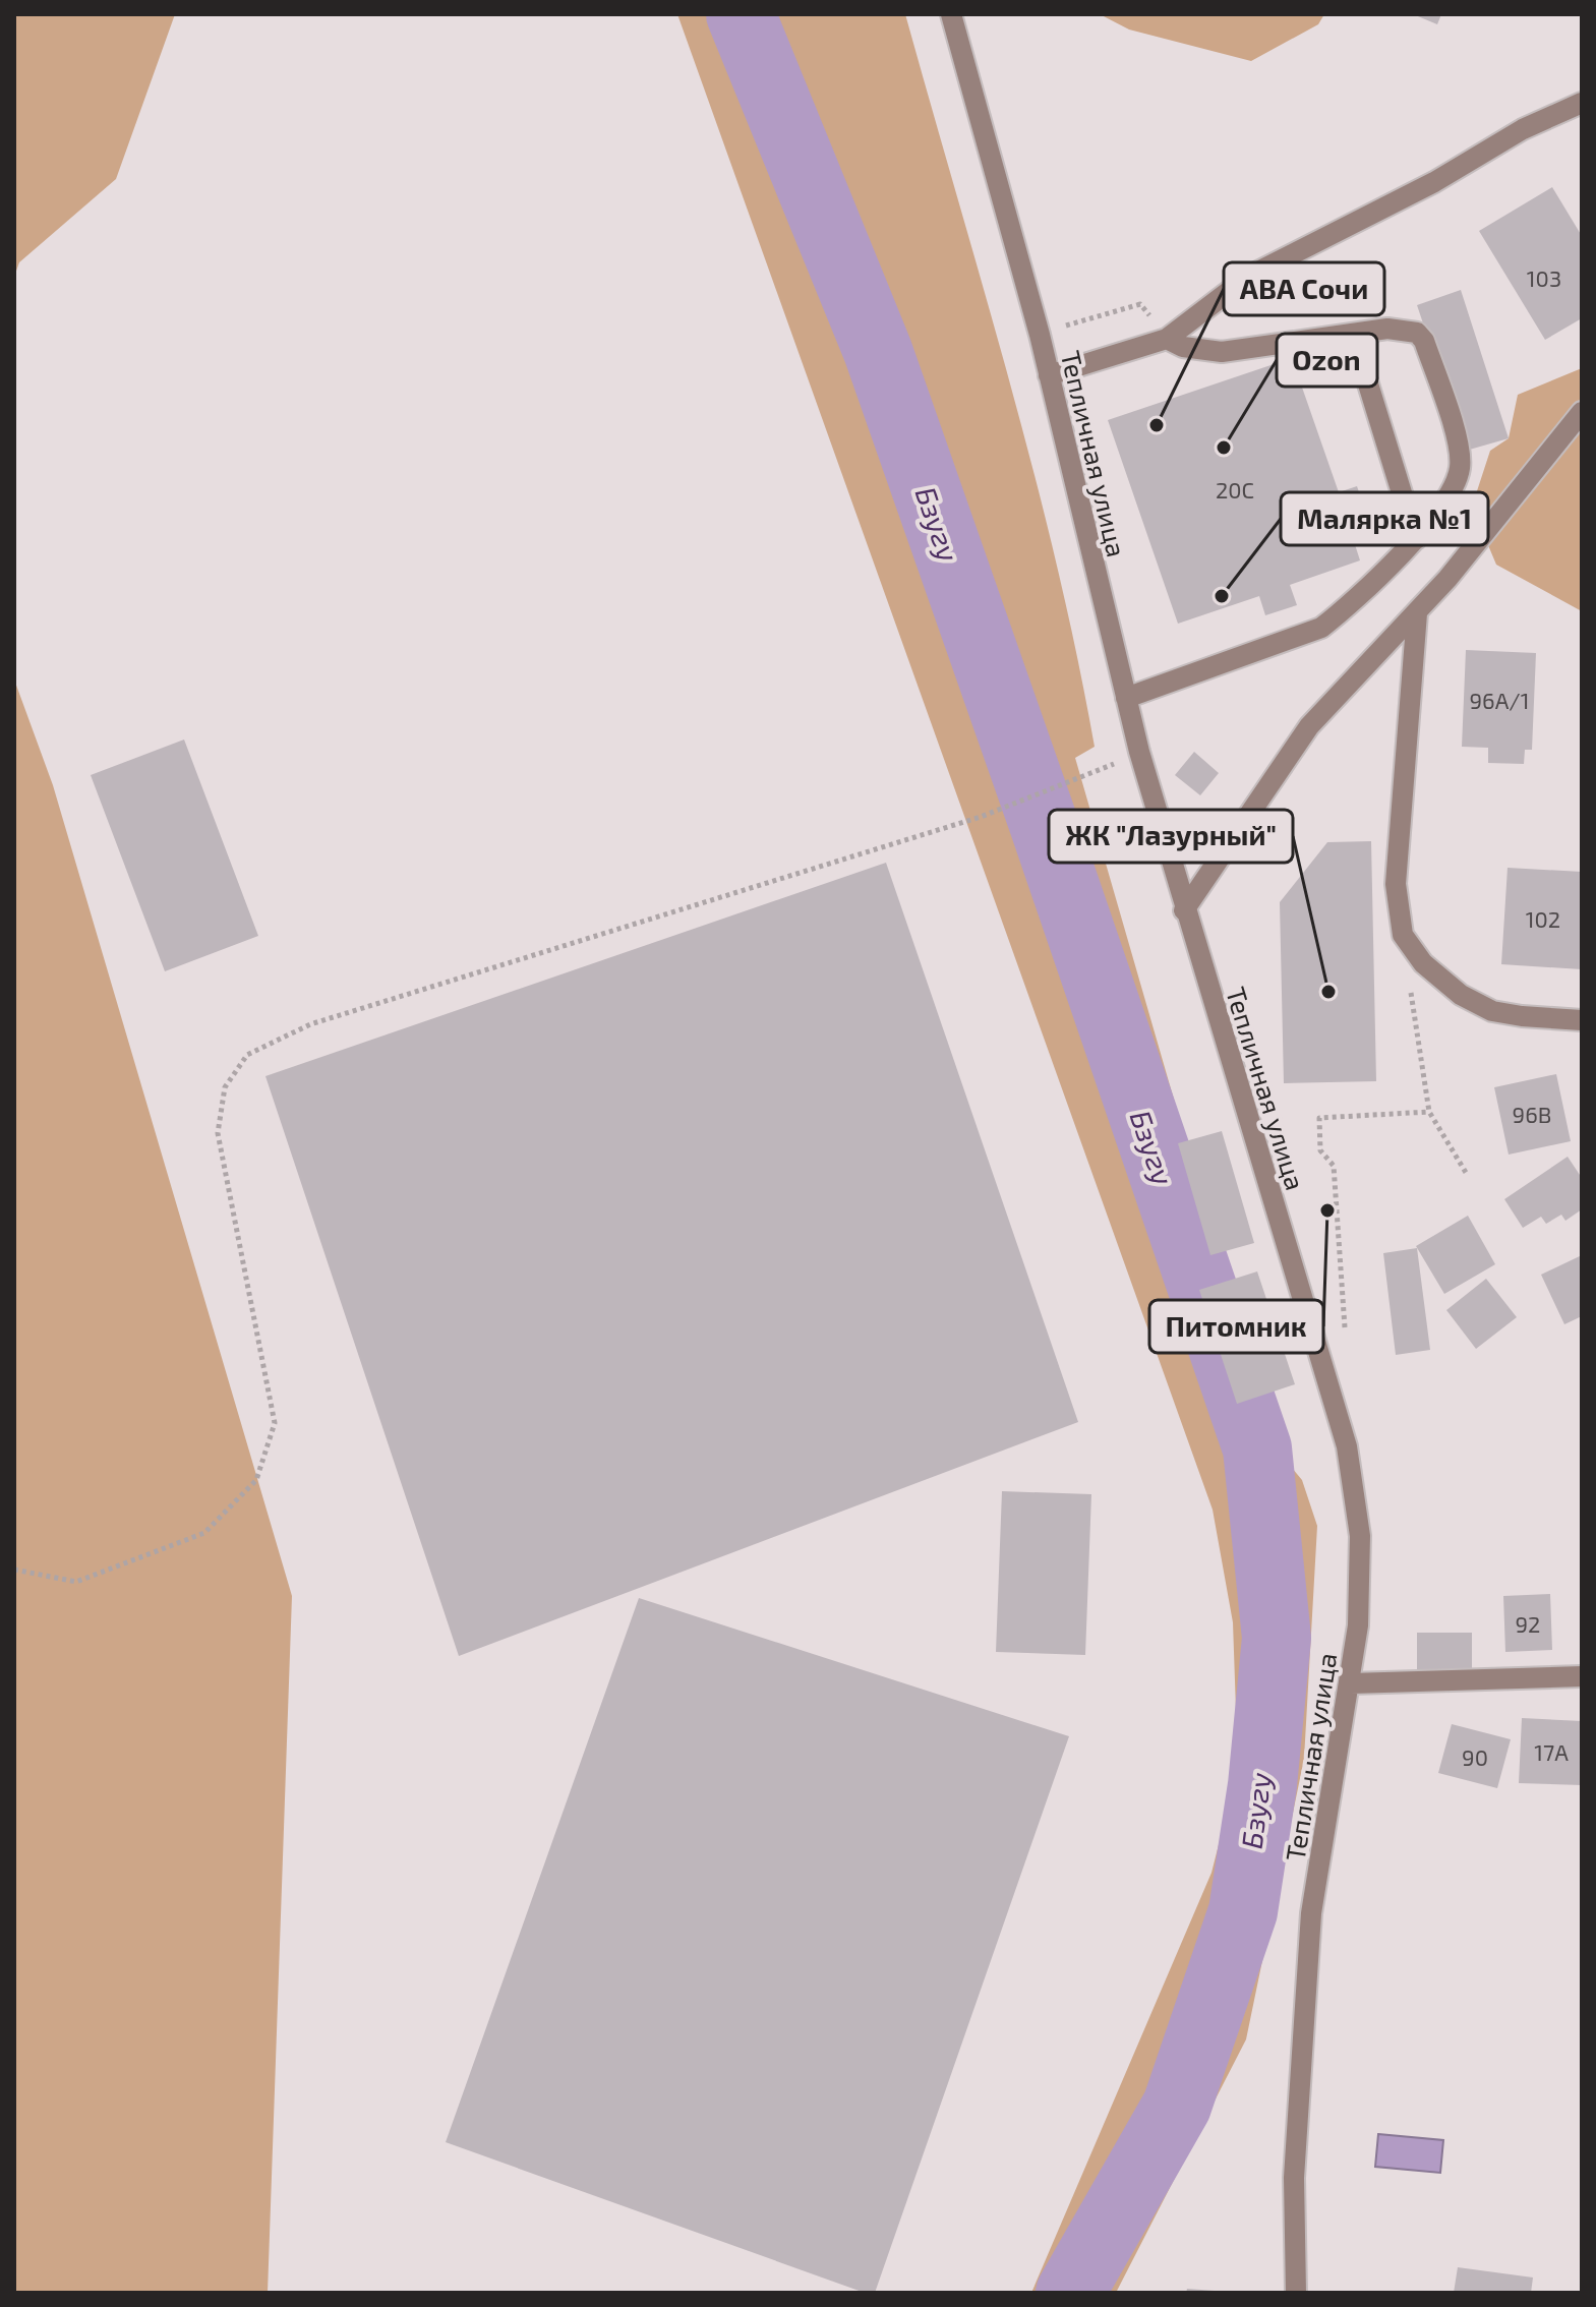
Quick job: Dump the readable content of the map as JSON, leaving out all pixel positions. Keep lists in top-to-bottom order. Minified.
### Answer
{"streets":{"street":["Тепличная улица"]},"water":["Бзугу"],"places":["АВА Сочи","Ozon","Малярка №1","ЖК \"Лазурный\"","Питомник"],"house_numbers":["103","20С","96А/1","102","96В","92","17А","90"]}
